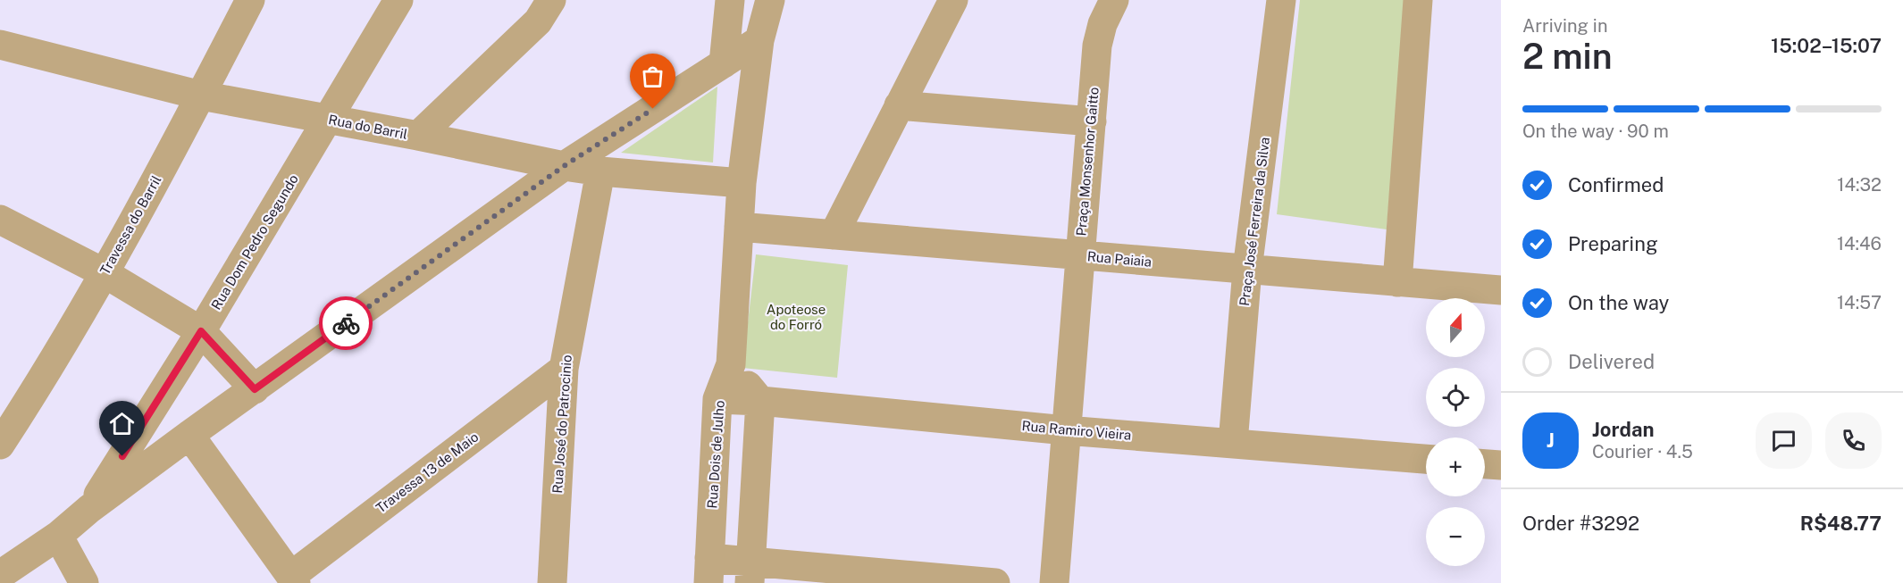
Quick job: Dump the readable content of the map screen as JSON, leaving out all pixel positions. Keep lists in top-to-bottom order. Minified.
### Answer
{"streets":{"street":["Rua do Barril","Praça Monsenhor Gaitto","Praça José Ferreira da Silva","Travessa do Barril","Rua Dom Pedro Segundo","Rua Paiaia","Rua José do Patrocinio","Rua Ramiro Vieira","Rua Dois de Julho","Travessa 13 de Maio"]},"crossings":[["Rua do Barril","Travessa do Barril"],["Rua do Barril","Rua Dom Pedro Segundo"],["Rua do Barril","Rua José do Patrocinio"],["Praça Monsenhor Gaitto","Rua Paiaia"],["Praça Monsenhor Gaitto","Rua Ramiro Vieira"],["Praça José Ferreira da Silva","Rua Paiaia"],["Praça José Ferreira da Silva","Rua Ramiro Vieira"],["Rua José do Patrocinio","Travessa 13 de Maio"],["Rua Ramiro Vieira","Rua Dois de Julho"]],"parks":["Apoteose do Forró"],"north":"top","page":{"heading":["2 min","Arriving in","15:02–15:07"],"panel":["Jordan","Courier · 4.5","Order #3292","R$48.77"],"bar":"On the way · 90 m","list":[["Confirmed","14:32"],["Preparing","14:46"],["On the way","14:57"],"Delivered"],"map_buttons":["+","−"],"round":"J"}}
